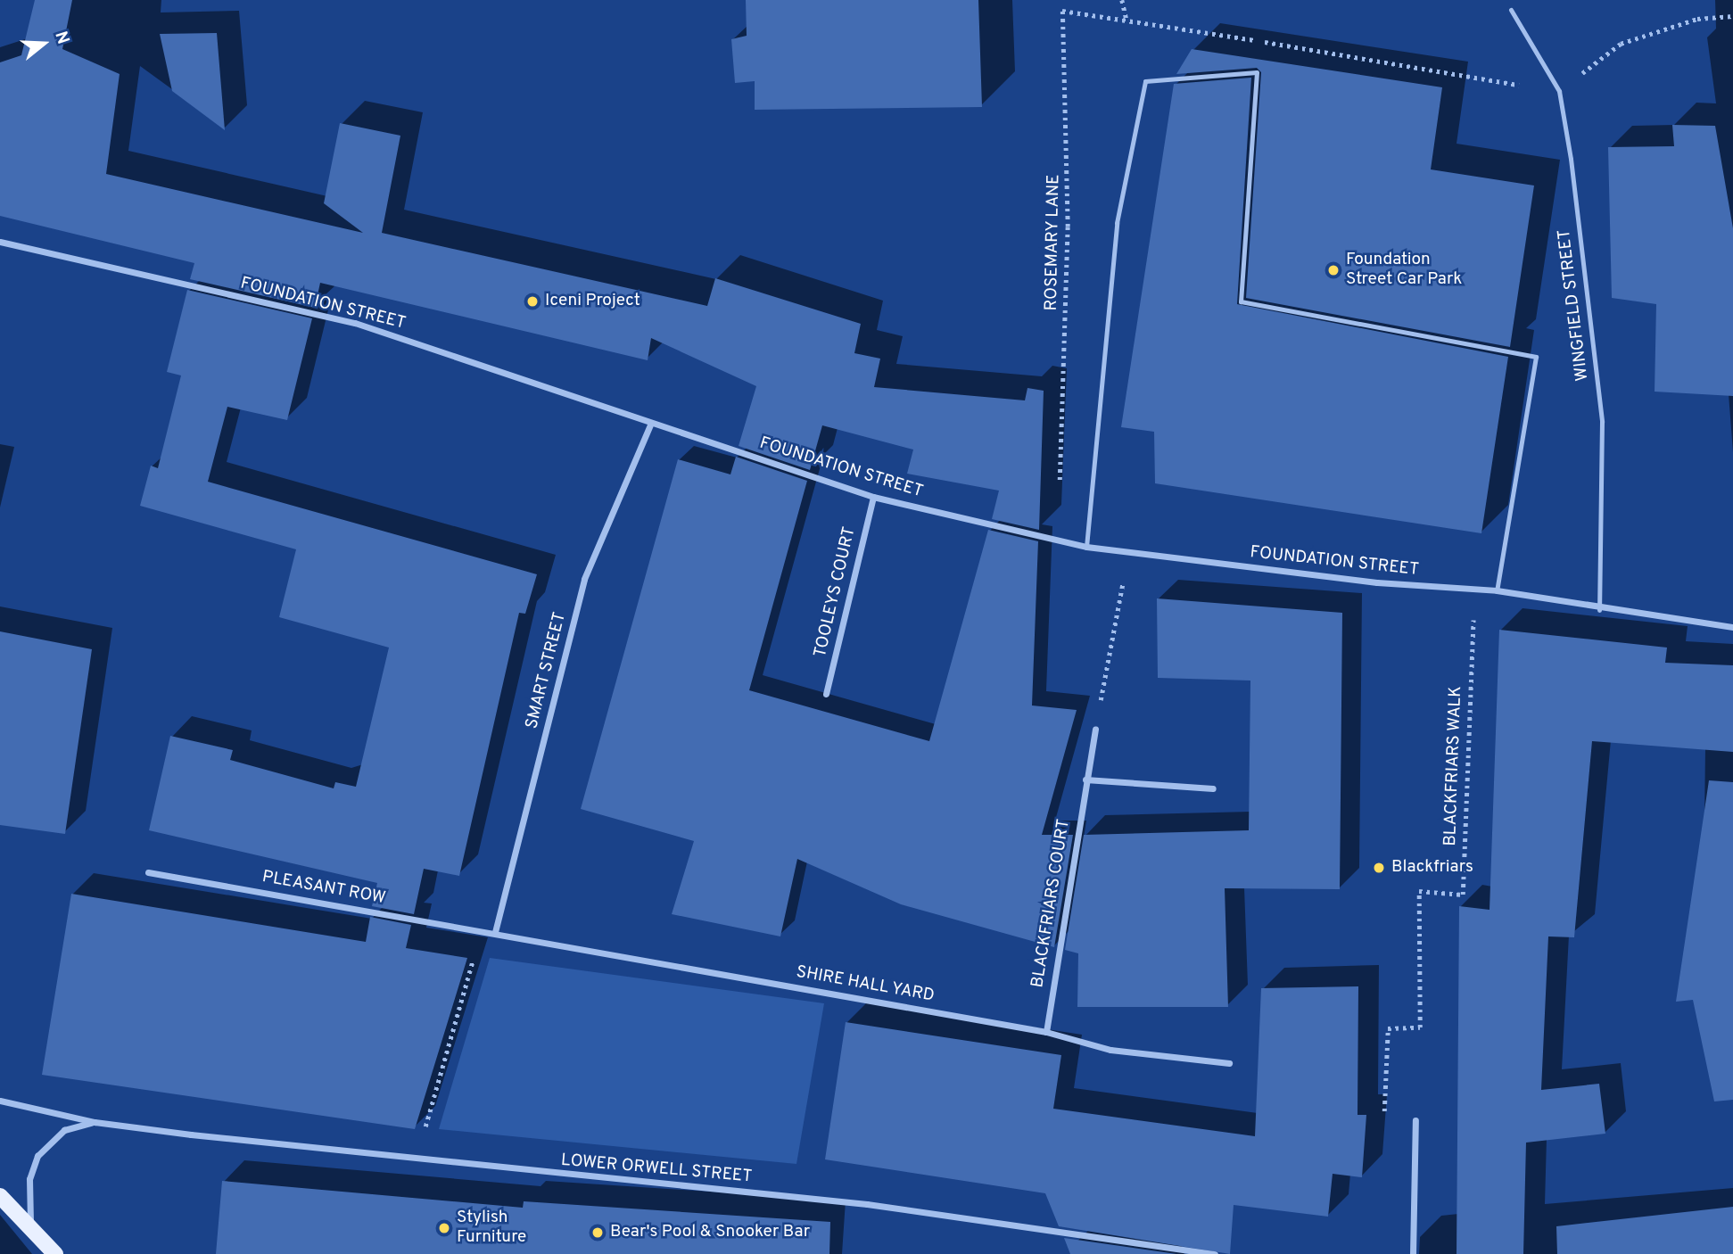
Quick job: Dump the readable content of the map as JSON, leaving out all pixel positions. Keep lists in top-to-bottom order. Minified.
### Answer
{"streets":{"street":["FOUNDATION STREET","TOOLEYS COURT","SMART STREET","PLEASANT ROW","BLACKFRIARS COURT","SHIRE HALL YARD","LOWER ORWELL STREET"],"lane":["WINGFIELD STREET"],"path":["ROSEMARY LANE","BLACKFRIARS WALK"]},"crossings":[["ROSEMARY LANE","FOUNDATION STREET"],["FOUNDATION STREET","WINGFIELD STREET"],["FOUNDATION STREET","TOOLEYS COURT"],["FOUNDATION STREET","SMART STREET"],["FOUNDATION STREET","BLACKFRIARS WALK"],["SMART STREET","PLEASANT ROW"],["SMART STREET","SHIRE HALL YARD"],["PLEASANT ROW","SHIRE HALL YARD"],["BLACKFRIARS COURT","SHIRE HALL YARD"]],"places":["Foundation Street Car Park","Iceni Project","Blackfriars","Stylish Furniture","Bear's Pool & Snooker Bar"],"north":"right"}
